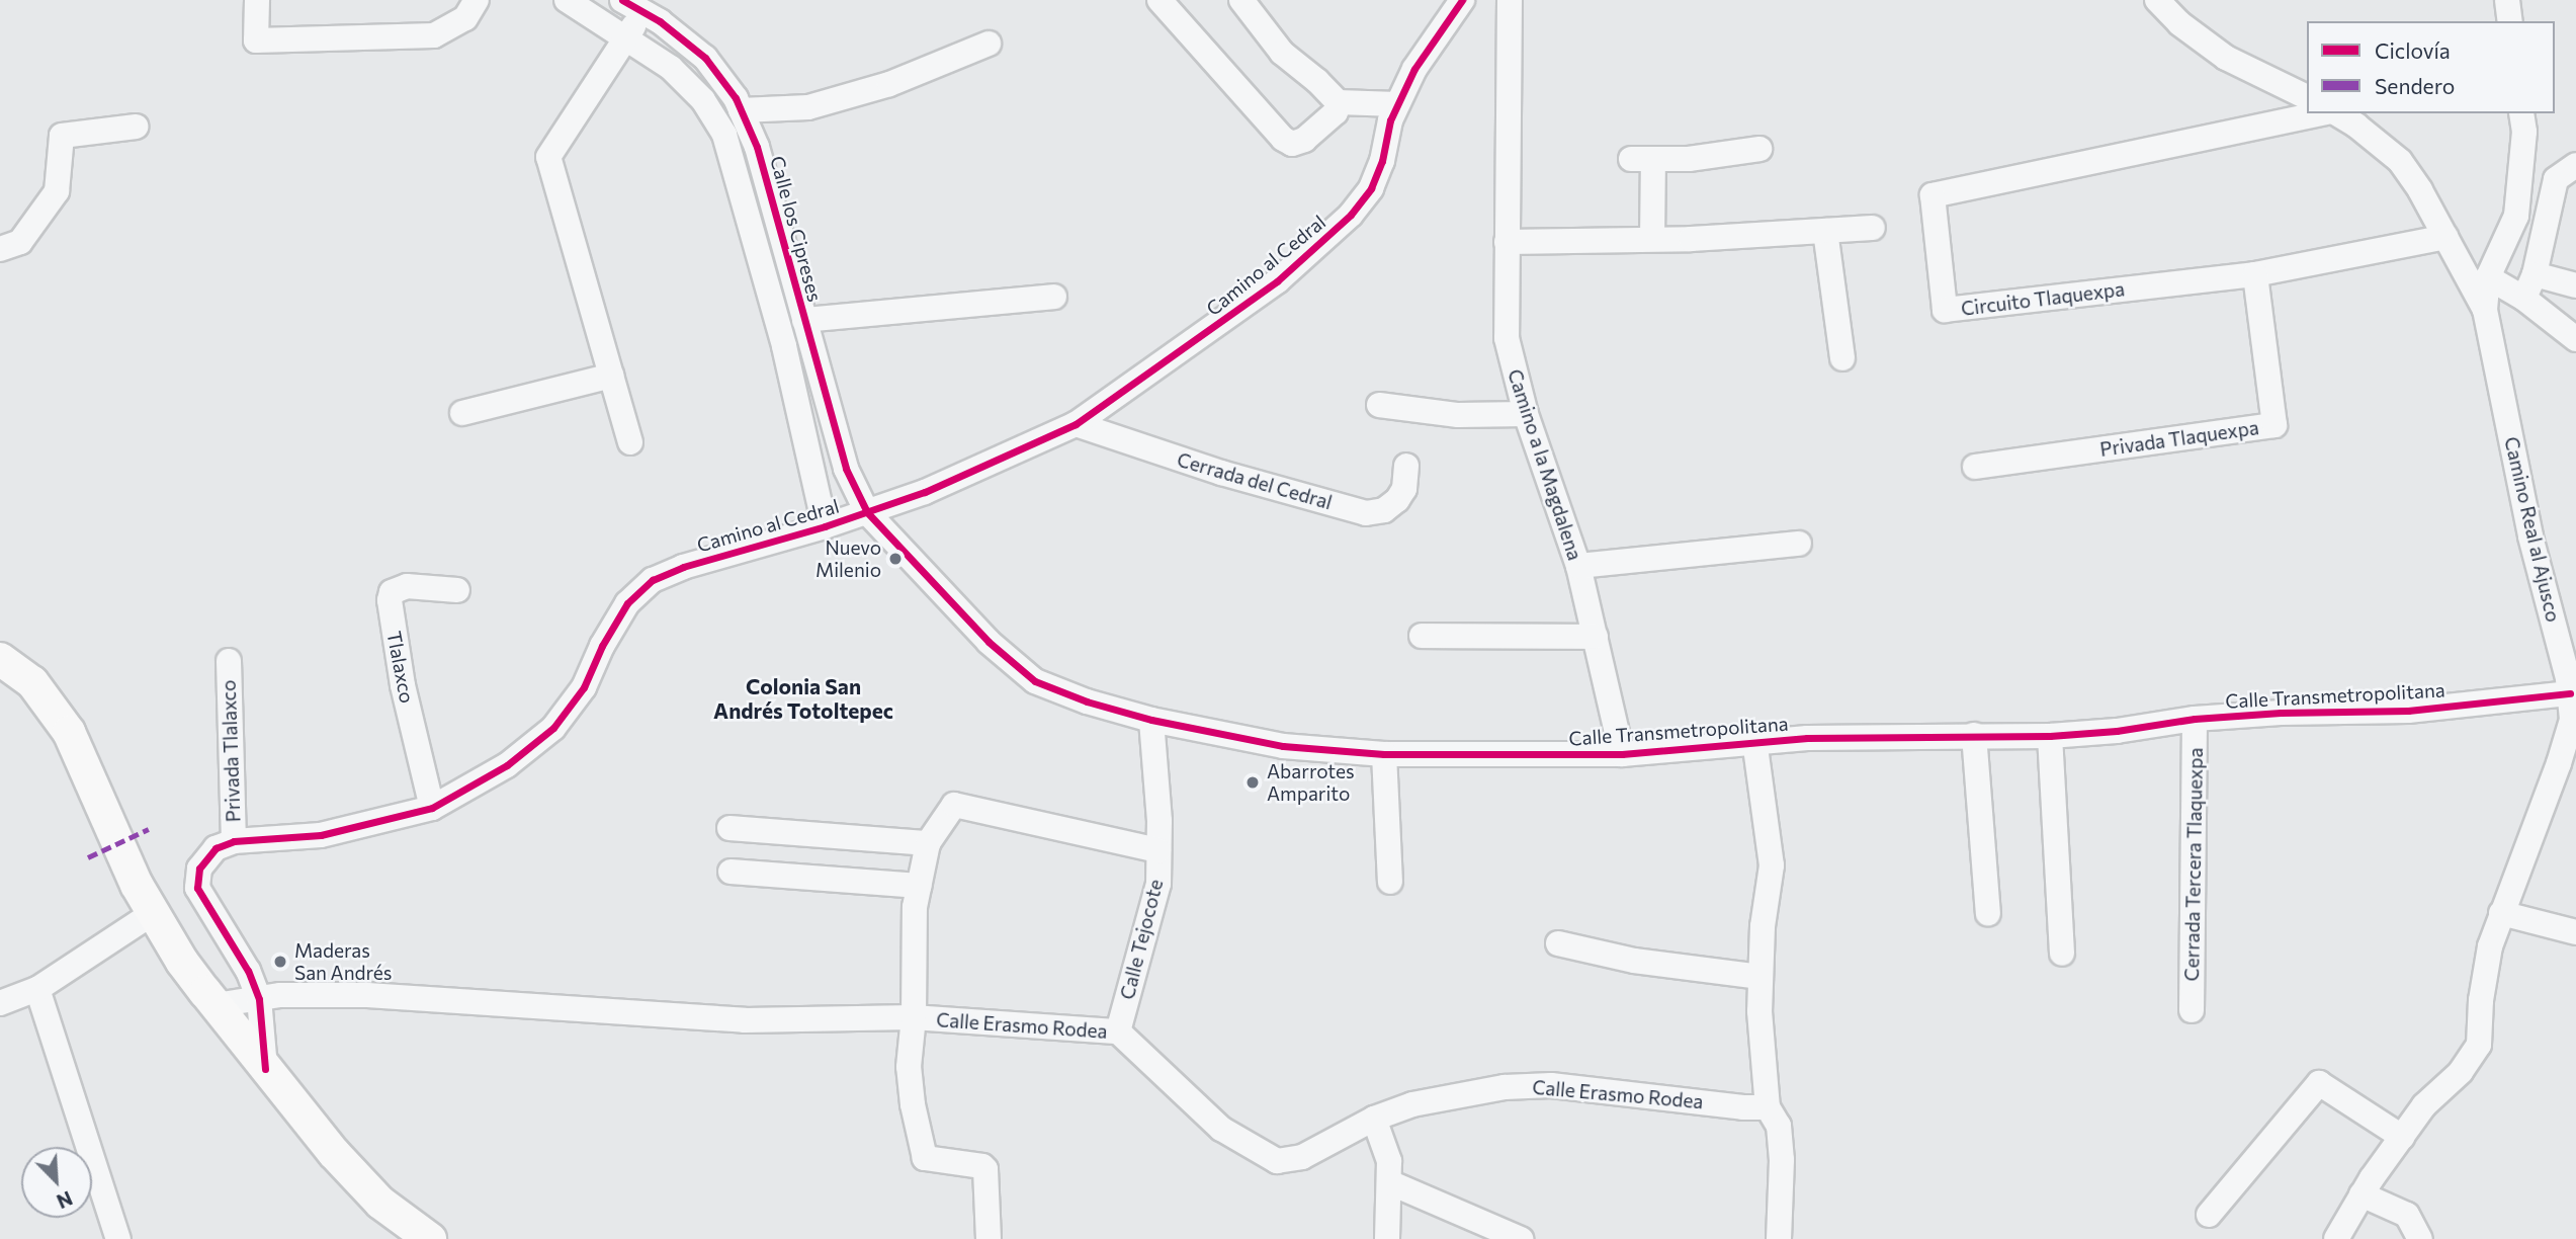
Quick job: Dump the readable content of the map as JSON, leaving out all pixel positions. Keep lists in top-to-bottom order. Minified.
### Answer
{"streets":{"street":["Calle los Cipreses","Camino al Cedral","Circuito Tlaquexpa","Privada Tlaquexpa","Camino a la Magdalena","Cerrada del Cedral","Camino Real al Ajusco","Tlalaxco","Calle Transmetropolitana","Privada Tlalaxco","Cerrada Tercera Tlaquexpa","Calle Tejocote","Calle Erasmo Rodea"]},"crossings":[["Calle los Cipreses","Camino al Cedral"],["Calle los Cipreses","Calle Transmetropolitana"],["Camino al Cedral","Cerrada del Cedral"],["Camino al Cedral","Tlalaxco"],["Camino al Cedral","Calle Transmetropolitana"],["Camino al Cedral","Privada Tlalaxco"],["Camino al Cedral","Calle Erasmo Rodea"],["Circuito Tlaquexpa","Privada Tlaquexpa"],["Circuito Tlaquexpa","Camino Real al Ajusco"],["Camino a la Magdalena","Calle Transmetropolitana"],["Camino Real al Ajusco","Calle Transmetropolitana"],["Calle Transmetropolitana","Cerrada Tercera Tlaquexpa"],["Calle Transmetropolitana","Calle Tejocote"],["Calle Tejocote","Calle Erasmo Rodea"]],"districts":["Colonia San Andrés Totoltepec"],"places":["Nuevo Milenio","Abarrotes Amparito","Maderas San Andrés"],"legend":["Ciclovía","Sendero"],"north":"bottom right"}
